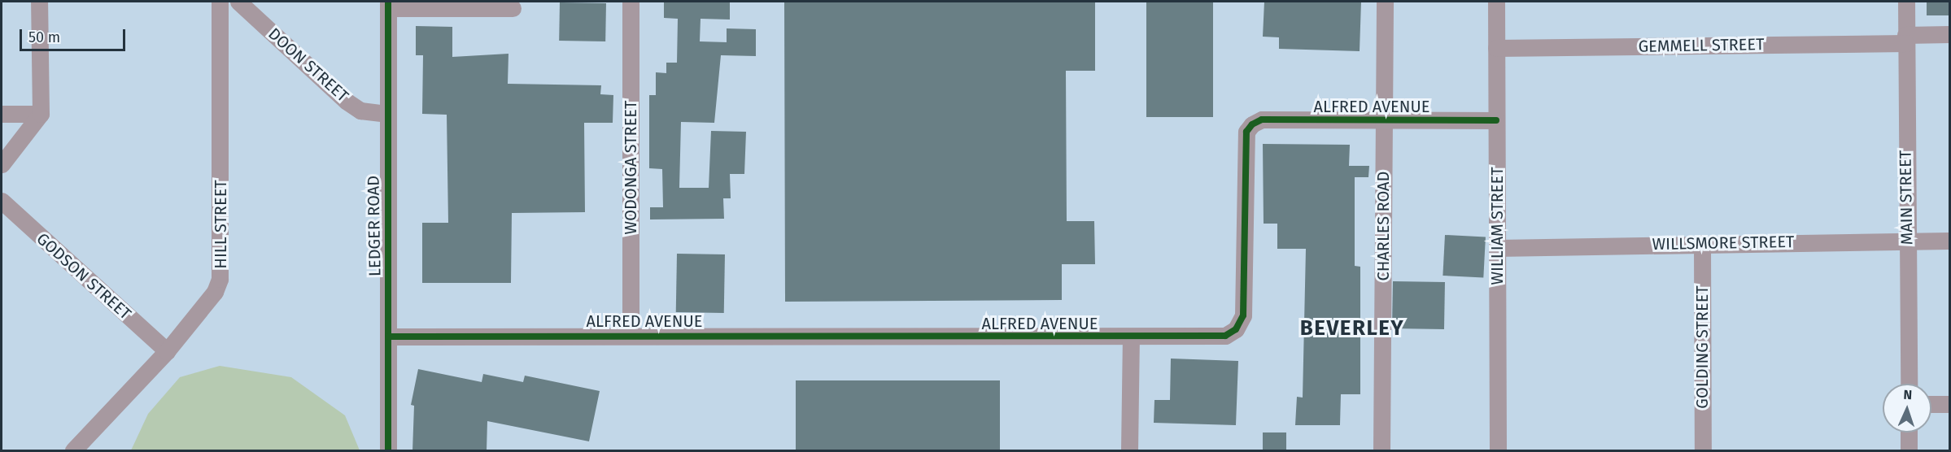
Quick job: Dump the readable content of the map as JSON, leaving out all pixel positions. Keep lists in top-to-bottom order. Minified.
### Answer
{"streets":{"street":["GEMMELL STREET","DOON STREET","ALFRED AVENUE","WODONGA STREET","MAIN STREET","HILL STREET","LEDGER ROAD","CHARLES ROAD","WILLIAM STREET","WILLSMORE STREET","GODSON STREET","GOLDING STREET"]},"crossings":[["GEMMELL STREET","MAIN STREET"],["GEMMELL STREET","WILLIAM STREET"],["DOON STREET","LEDGER ROAD"],["ALFRED AVENUE","WODONGA STREET"],["ALFRED AVENUE","LEDGER ROAD"],["ALFRED AVENUE","CHARLES ROAD"],["ALFRED AVENUE","WILLIAM STREET"],["MAIN STREET","WILLSMORE STREET"],["HILL STREET","GODSON STREET"],["WILLIAM STREET","WILLSMORE STREET"],["WILLSMORE STREET","GOLDING STREET"]],"districts":["BEVERLEY"],"scale_bar":"50 m","north":"top"}
